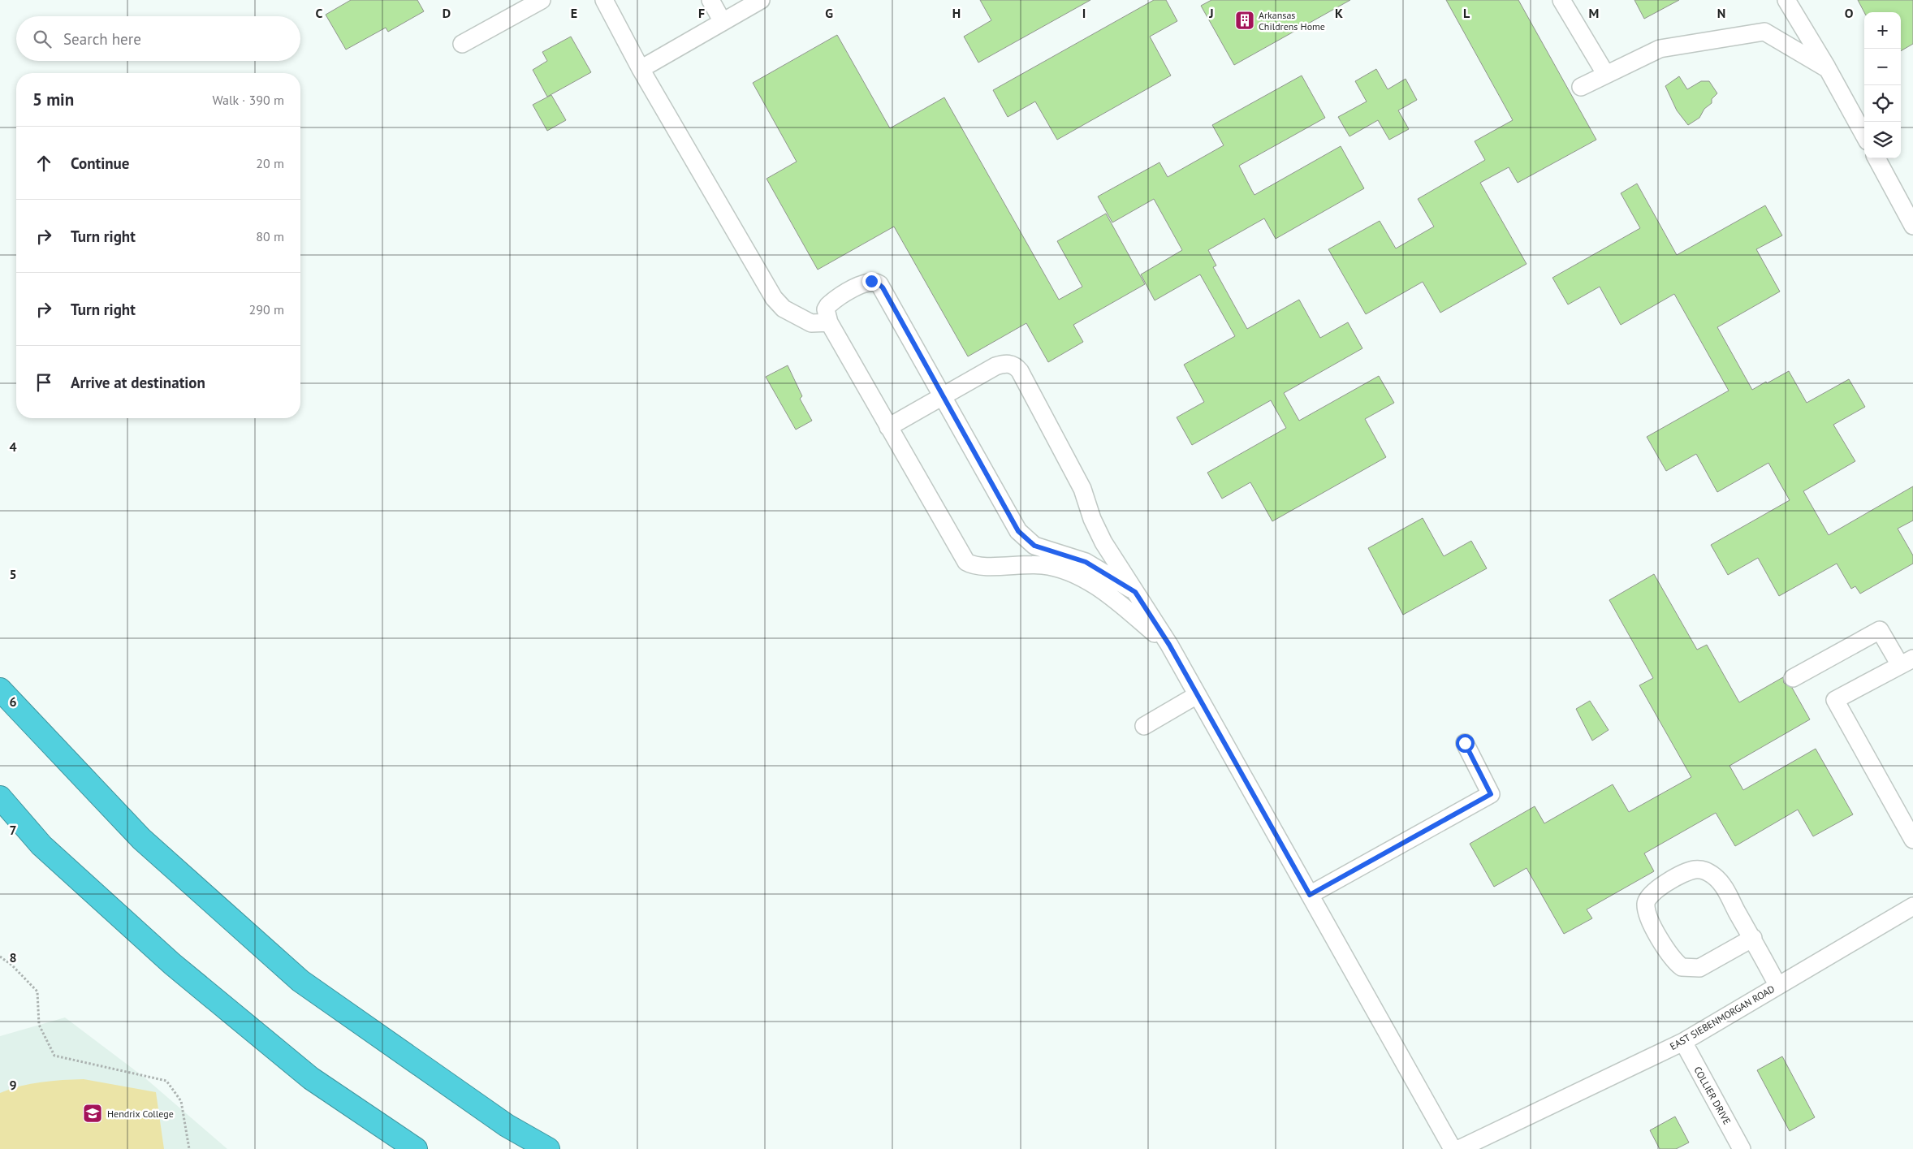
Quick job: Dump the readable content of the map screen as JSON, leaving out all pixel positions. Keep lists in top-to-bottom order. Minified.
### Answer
{"streets":{"street":["EAST SIEBENMORGAN ROAD","COLLIER DRIVE"]},"crossings":[["EAST SIEBENMORGAN ROAD","COLLIER DRIVE"]],"places":{"building":["Arkansas Childrens Home"],"school or university":["Hendrix College"]},"page":{"map_buttons":["+","−"],"search":"Search here","heading":["5 min","Walk · 390 m"],"list":[["Continue","20 m"],["Turn right","80 m"],["Turn right","290 m"],"Arrive at destination"]},"grid":{"columns":["C","D","E","F","G","H","I","J","K","L","M","N","O"],"rows":["4","5","6","7","8","9"]}}
